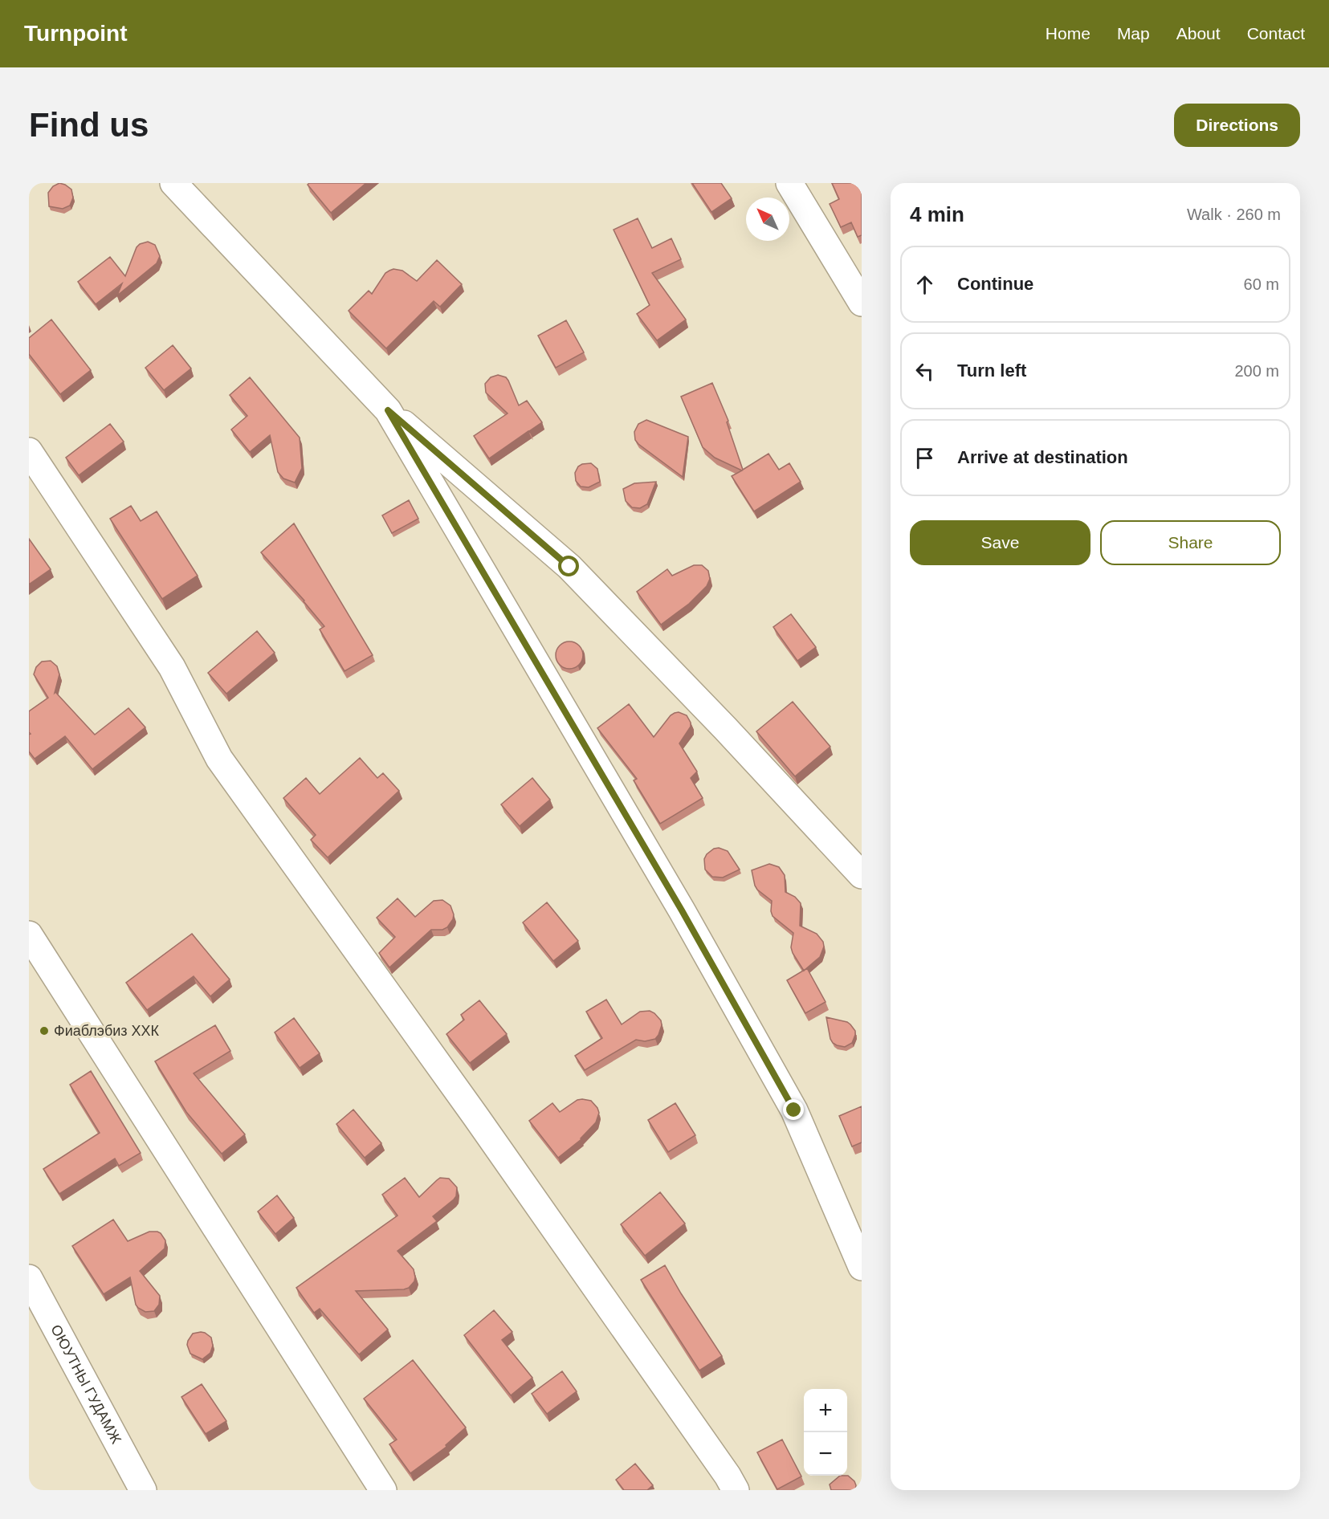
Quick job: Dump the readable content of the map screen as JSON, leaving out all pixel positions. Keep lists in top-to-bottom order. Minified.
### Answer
{"streets":{"street":["ОЮУТНЫ ГУДАМЖ"]},"places":["Фиаблэбиз ХХК"],"north":"top left","page":{"header":"Turnpoint","nav":["Home","Map","About","Contact"],"buttons":["Directions",["Save","Share"]],"title":"Find us","heading":["4 min","Walk · 260 m"],"list":[["Continue","60 m"],["Turn left","200 m"],"Arrive at destination"],"map_buttons":["+","−"]}}
